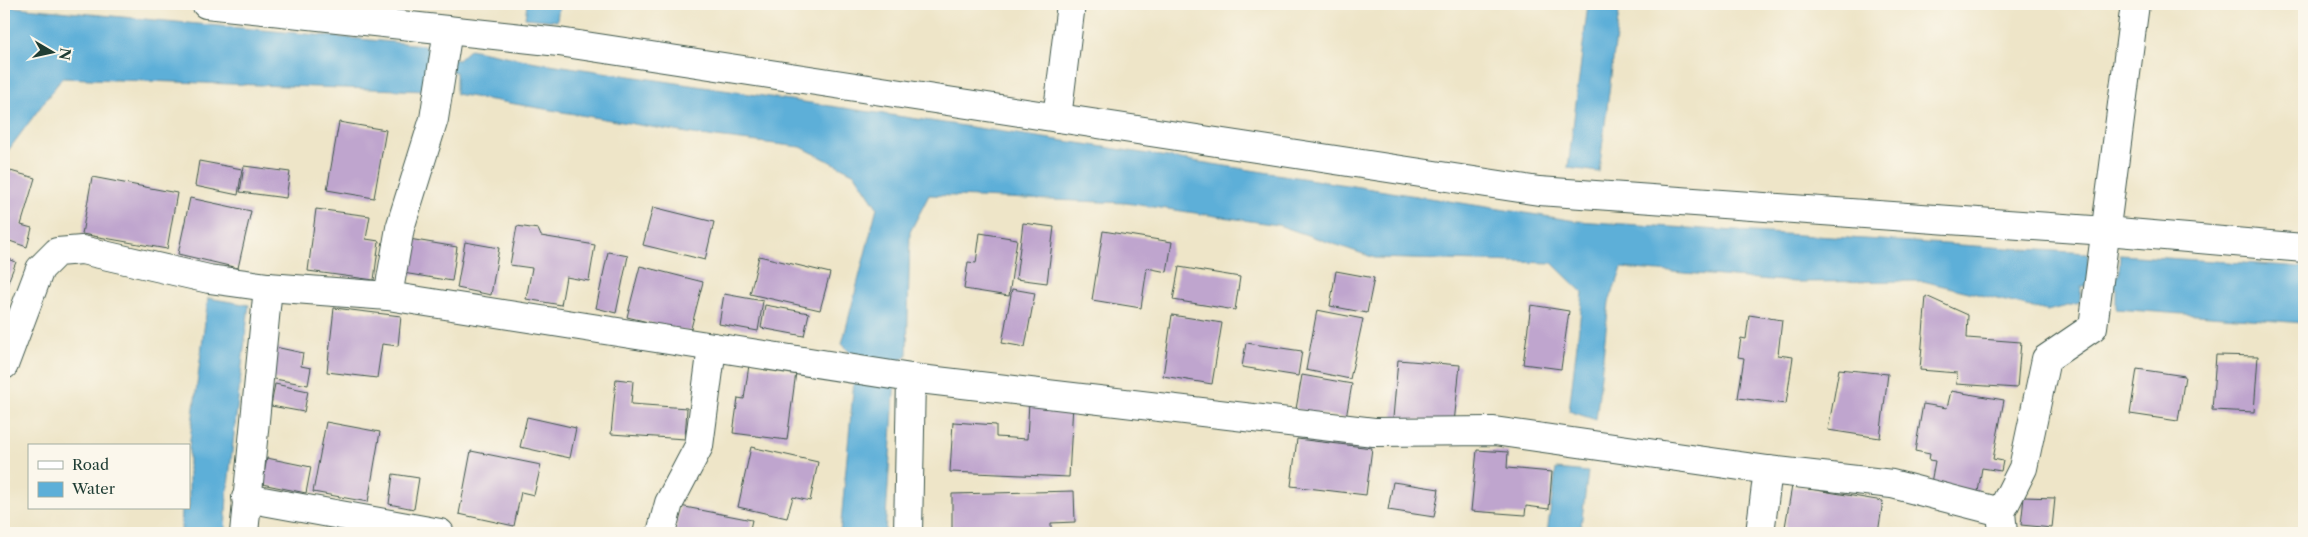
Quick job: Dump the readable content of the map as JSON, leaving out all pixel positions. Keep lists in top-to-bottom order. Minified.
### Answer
{"legend":["Road","Water"],"north":"right"}
